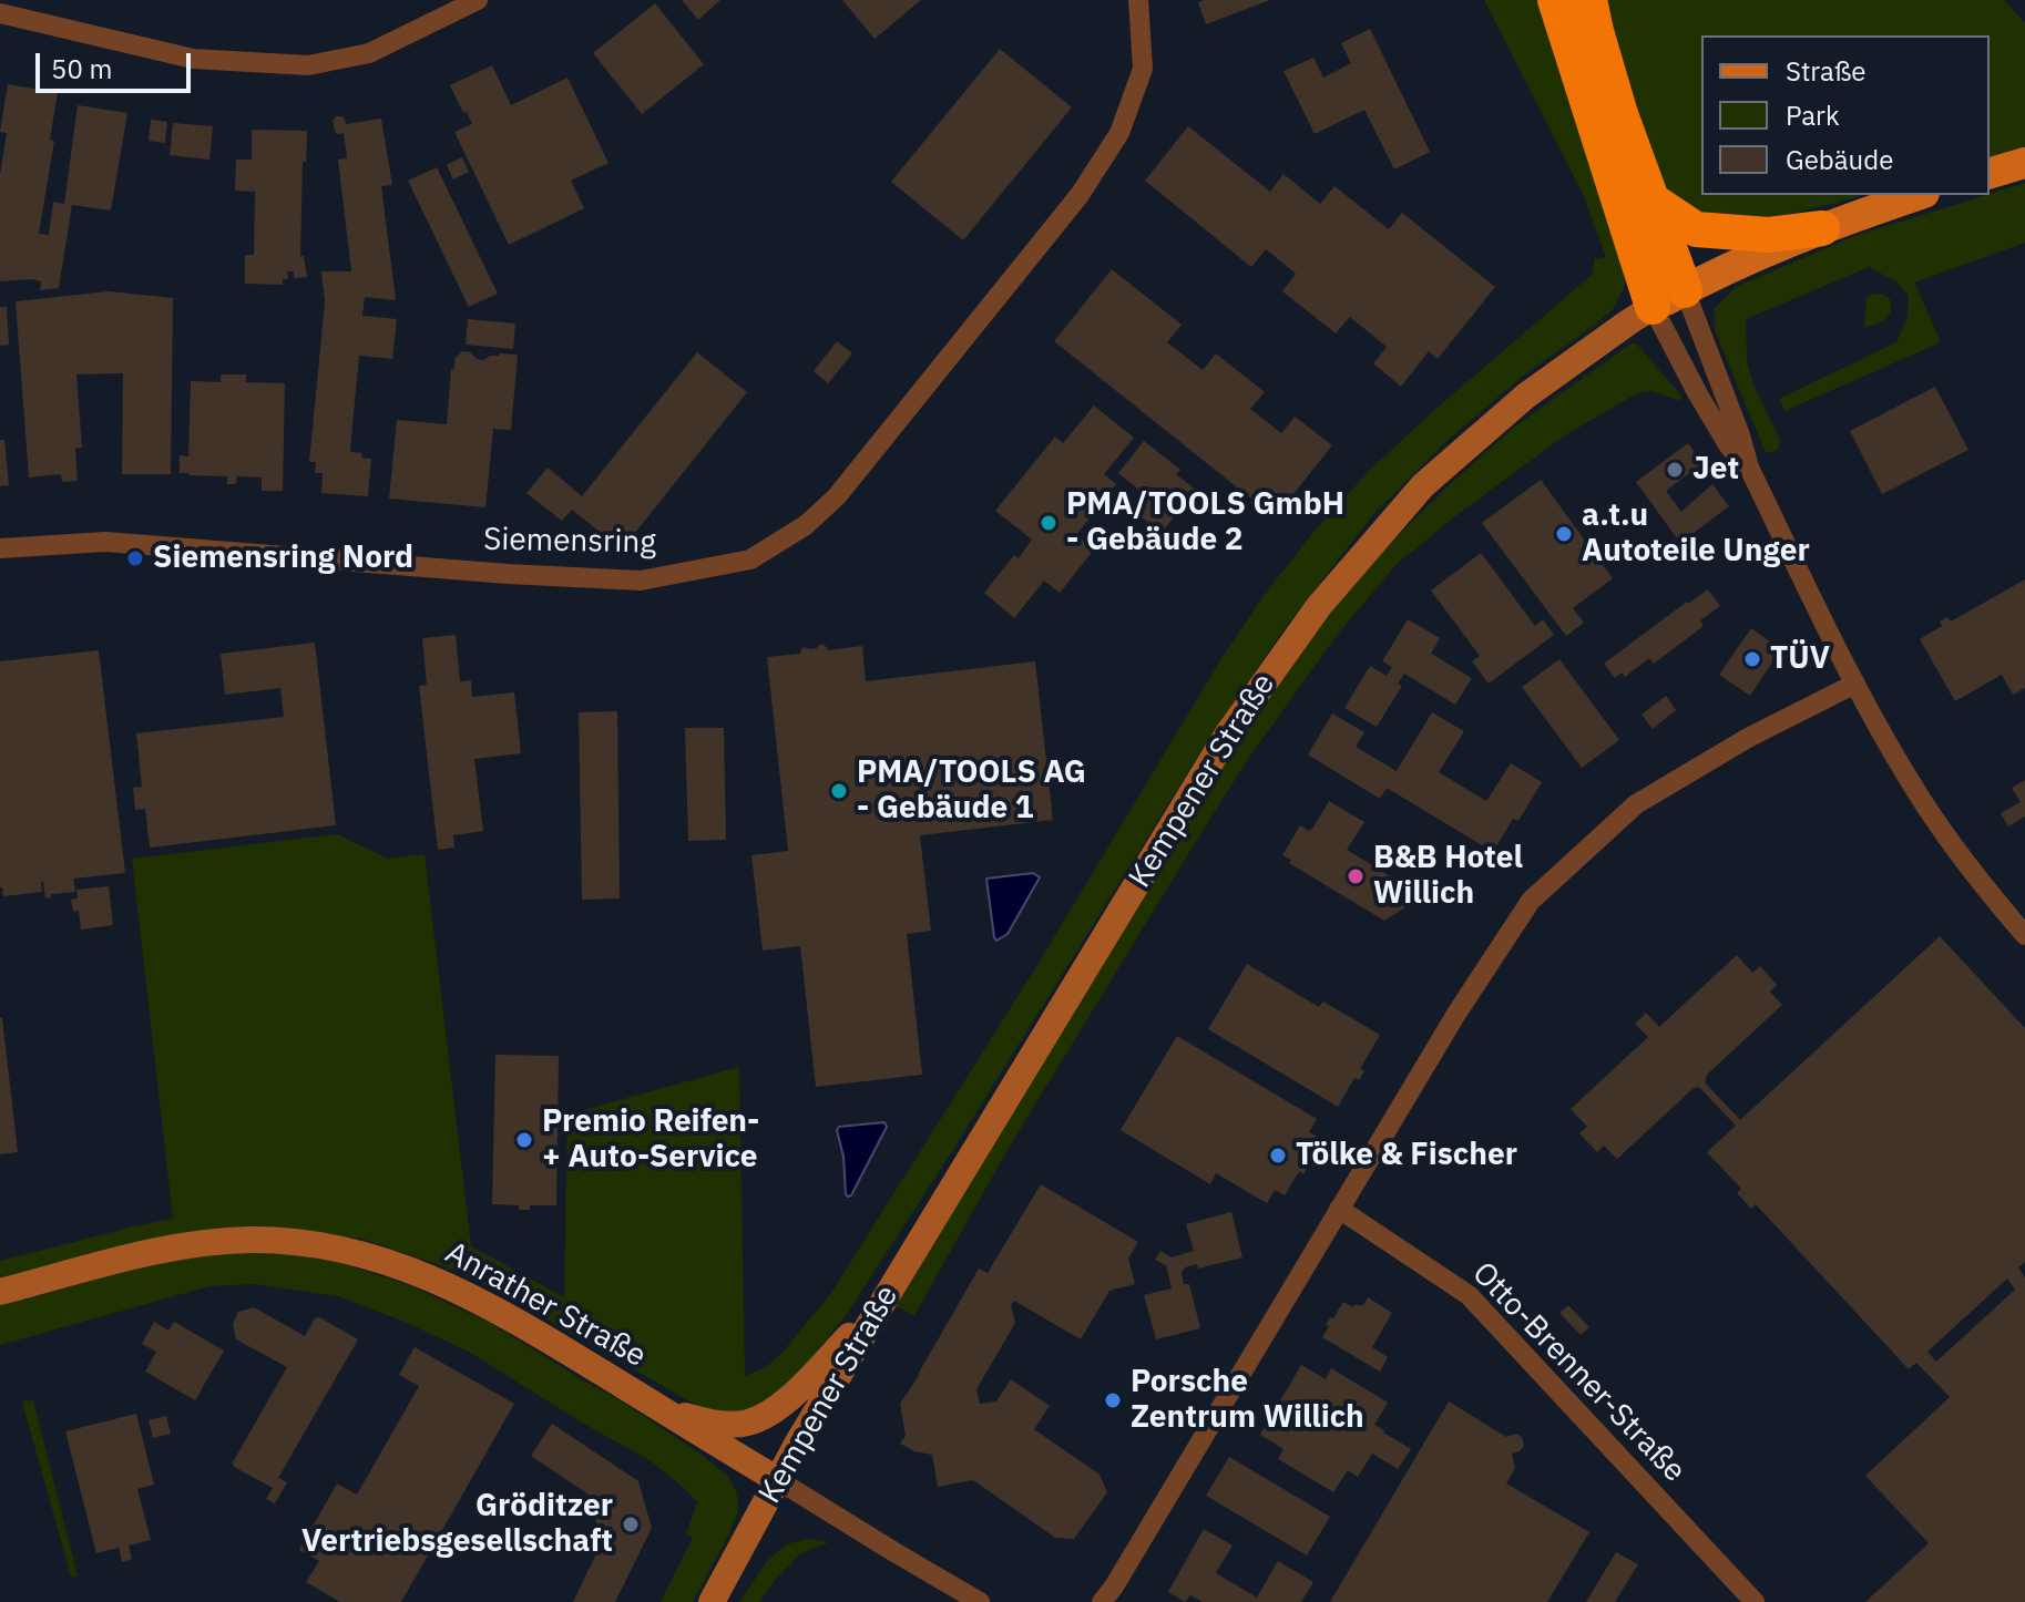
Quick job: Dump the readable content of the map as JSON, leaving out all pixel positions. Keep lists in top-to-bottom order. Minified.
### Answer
{"streets":{"main road":["Kempener Straße","Anrather Straße"],"street":["Siemensring","Otto-Brenner-Straße"]},"crossings":[["Kempener Straße","Anrather Straße"]],"places":["Jet","PMA/TOOLS GmbH - Gebäude 2","a.t.u Autoteile Unger","Siemensring Nord","TÜV","PMA/TOOLS AG - Gebäude 1","B&B Hotel Willich","Premio Reifen- + Auto-Service","Tölke & Fischer","Porsche Zentrum Willich","Gröditzer Vertriebsgesellschaft"],"legend":["Straße","Park","Gebäude"],"scale_bar":"50 m"}
